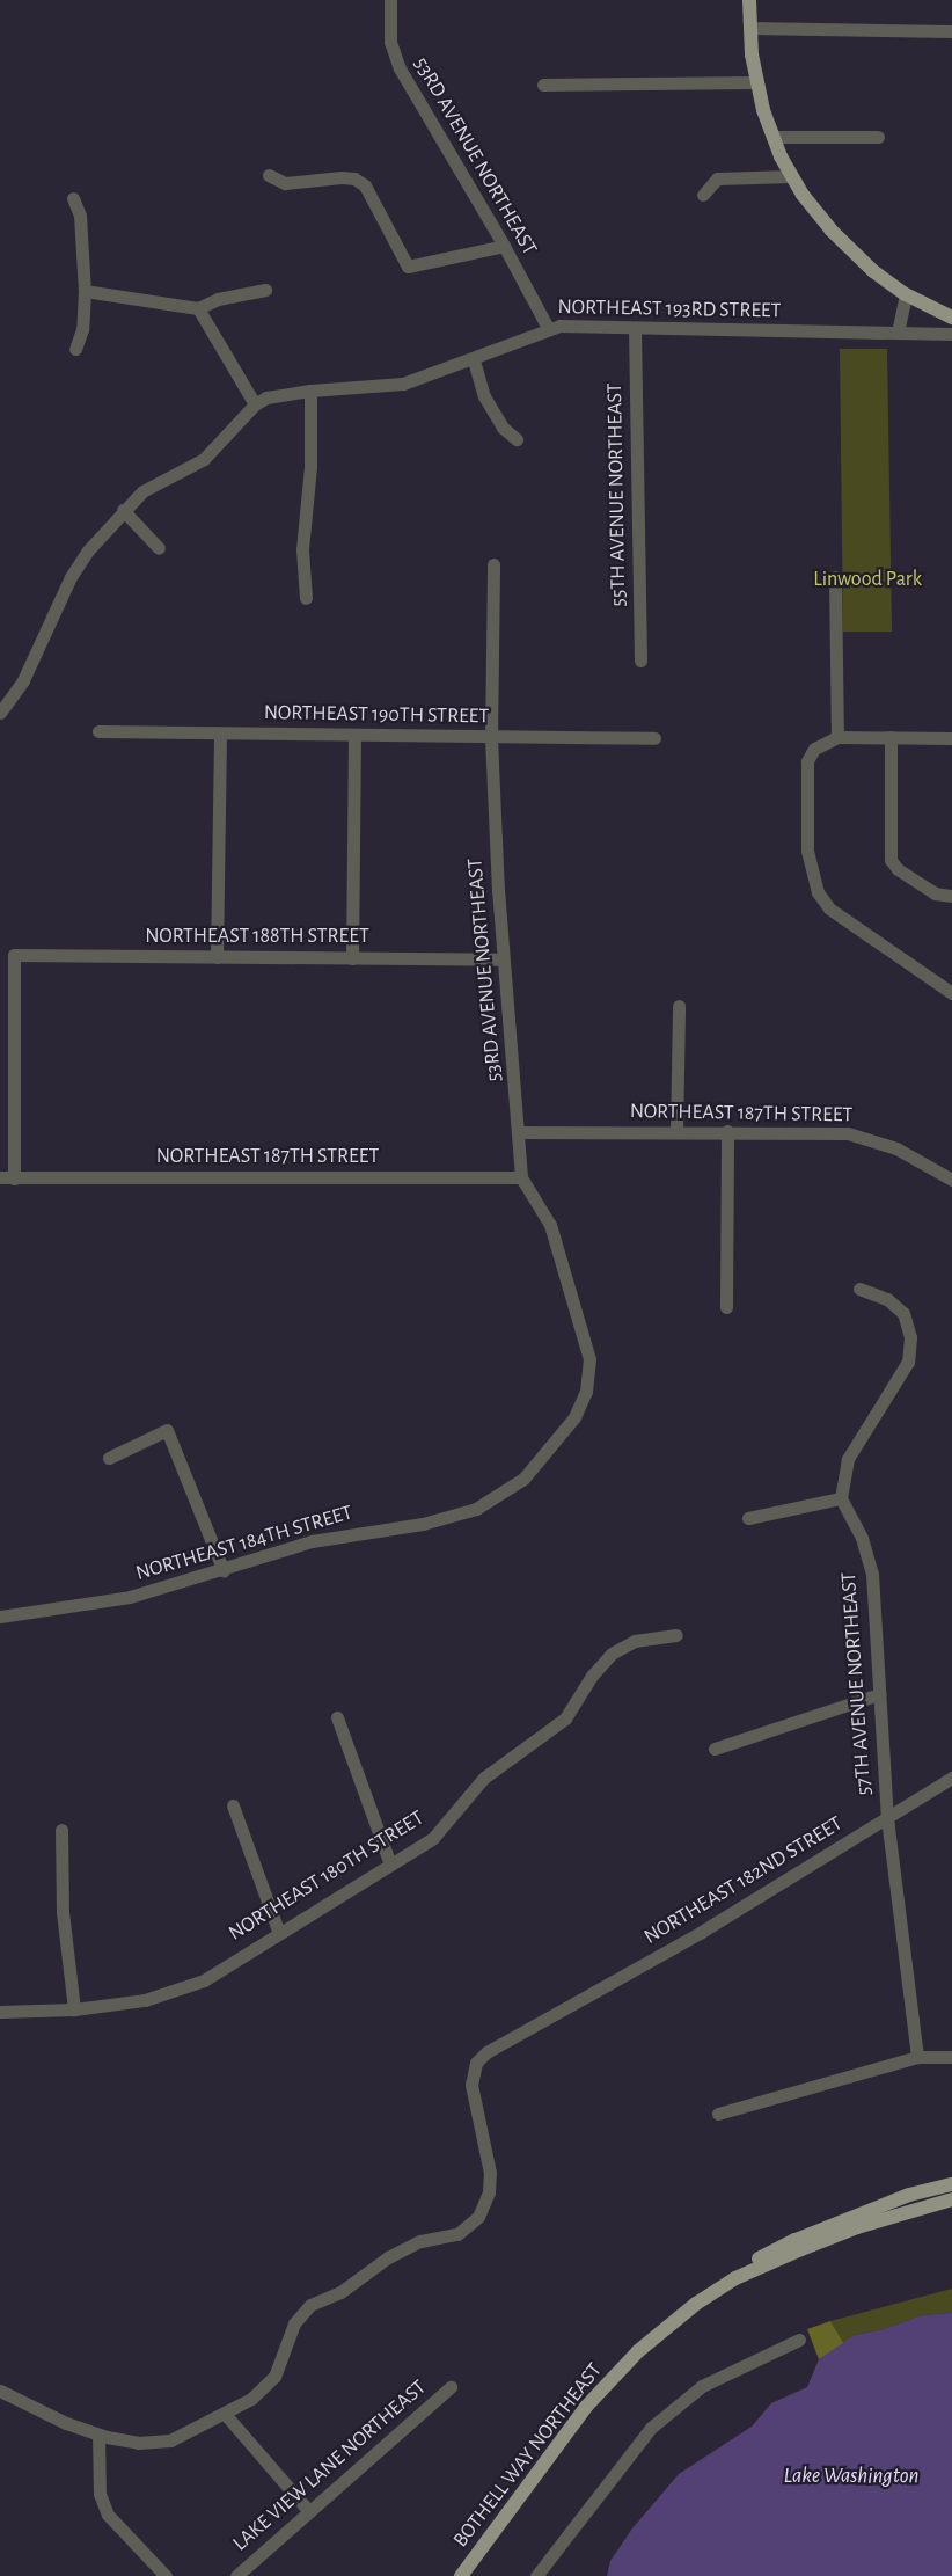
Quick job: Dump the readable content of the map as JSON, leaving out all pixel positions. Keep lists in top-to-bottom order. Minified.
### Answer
{"streets":{"main road":["BOTHELL WAY NORTHEAST"],"street":["53RD AVENUE NORTHEAST","NORTHEAST 193RD STREET","55TH AVENUE NORTHEAST","NORTHEAST 190TH STREET","NORTHEAST 188TH STREET","NORTHEAST 187TH STREET","NORTHEAST 184TH STREET","57TH AVENUE NORTHEAST","NORTHEAST 180TH STREET","NORTHEAST 182ND STREET","LAKE VIEW LANE NORTHEAST"]},"crossings":[["53RD AVENUE NORTHEAST","NORTHEAST 193RD STREET"],["53RD AVENUE NORTHEAST","NORTHEAST 190TH STREET"],["53RD AVENUE NORTHEAST","NORTHEAST 188TH STREET"],["53RD AVENUE NORTHEAST","NORTHEAST 187TH STREET"],["53RD AVENUE NORTHEAST","NORTHEAST 184TH STREET"],["NORTHEAST 193RD STREET","55TH AVENUE NORTHEAST"],["NORTHEAST 188TH STREET","NORTHEAST 187TH STREET"],["57TH AVENUE NORTHEAST","NORTHEAST 182ND STREET"]],"water":["Lake Washington"],"parks":["Linwood Park"]}
